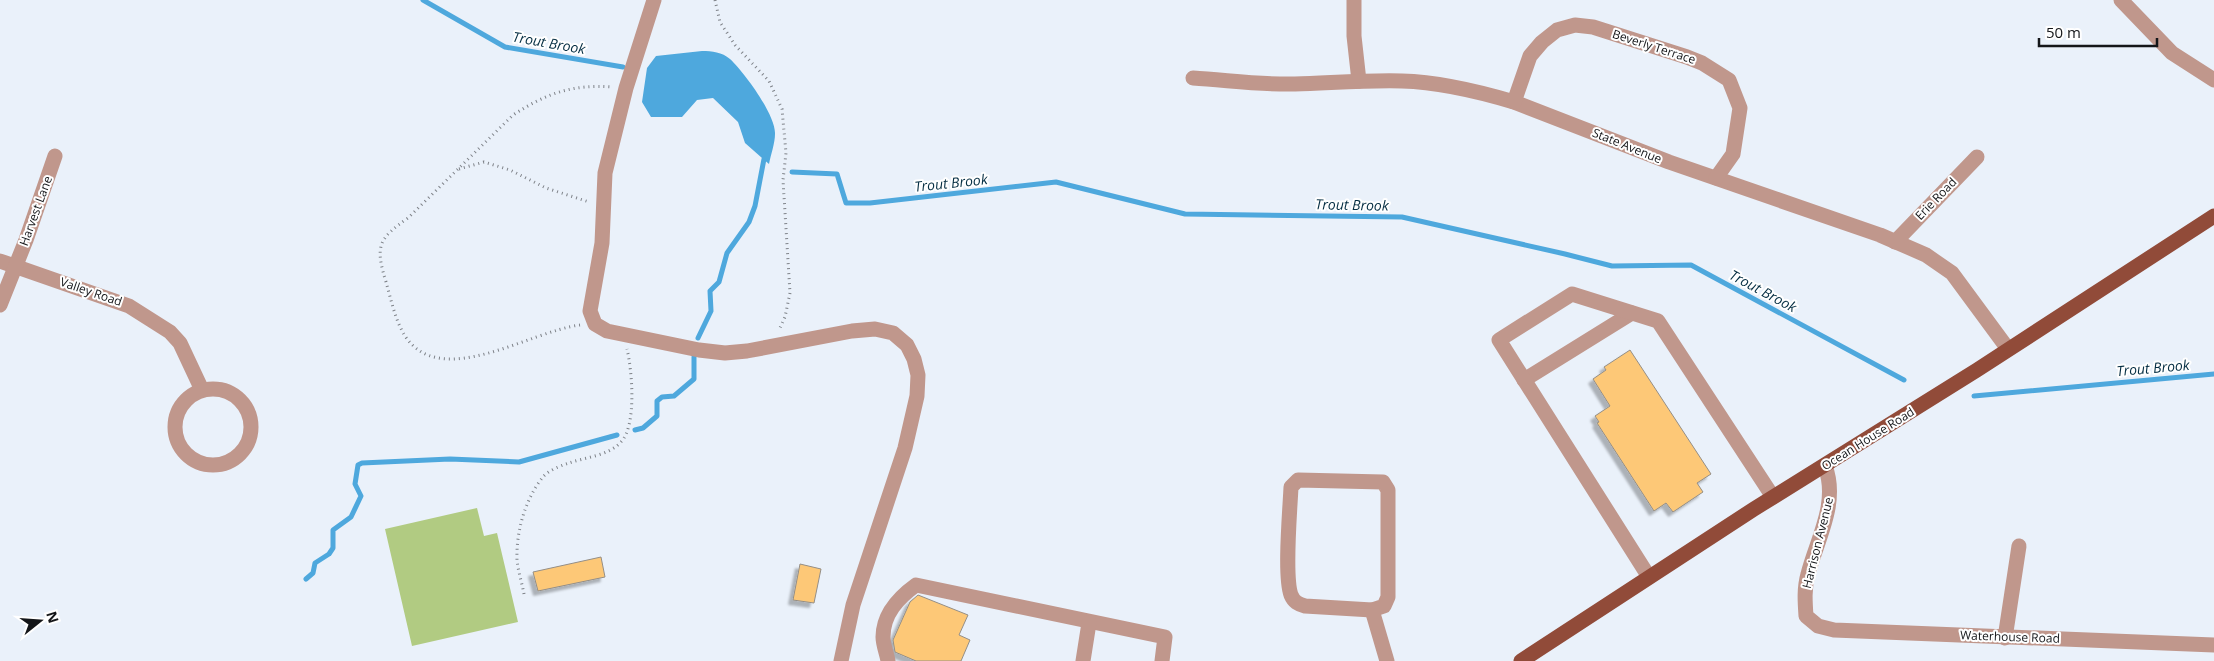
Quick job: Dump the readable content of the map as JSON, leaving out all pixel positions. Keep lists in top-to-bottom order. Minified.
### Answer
{"streets":{"main road":["Ocean House Road"],"street":["Beverly Terrace","State Avenue","Erie Road","Harvest Lane","Valley Road","Harrison Avenue","Waterhouse Road"]},"crossings":[["Beverly Terrace","State Avenue"],["State Avenue","Erie Road"],["State Avenue","Ocean House Road"],["Harvest Lane","Valley Road"],["Ocean House Road","Harrison Avenue"],["Harrison Avenue","Waterhouse Road"]],"water":["Trout Brook"],"scale_bar":"50 m","north":"right"}
